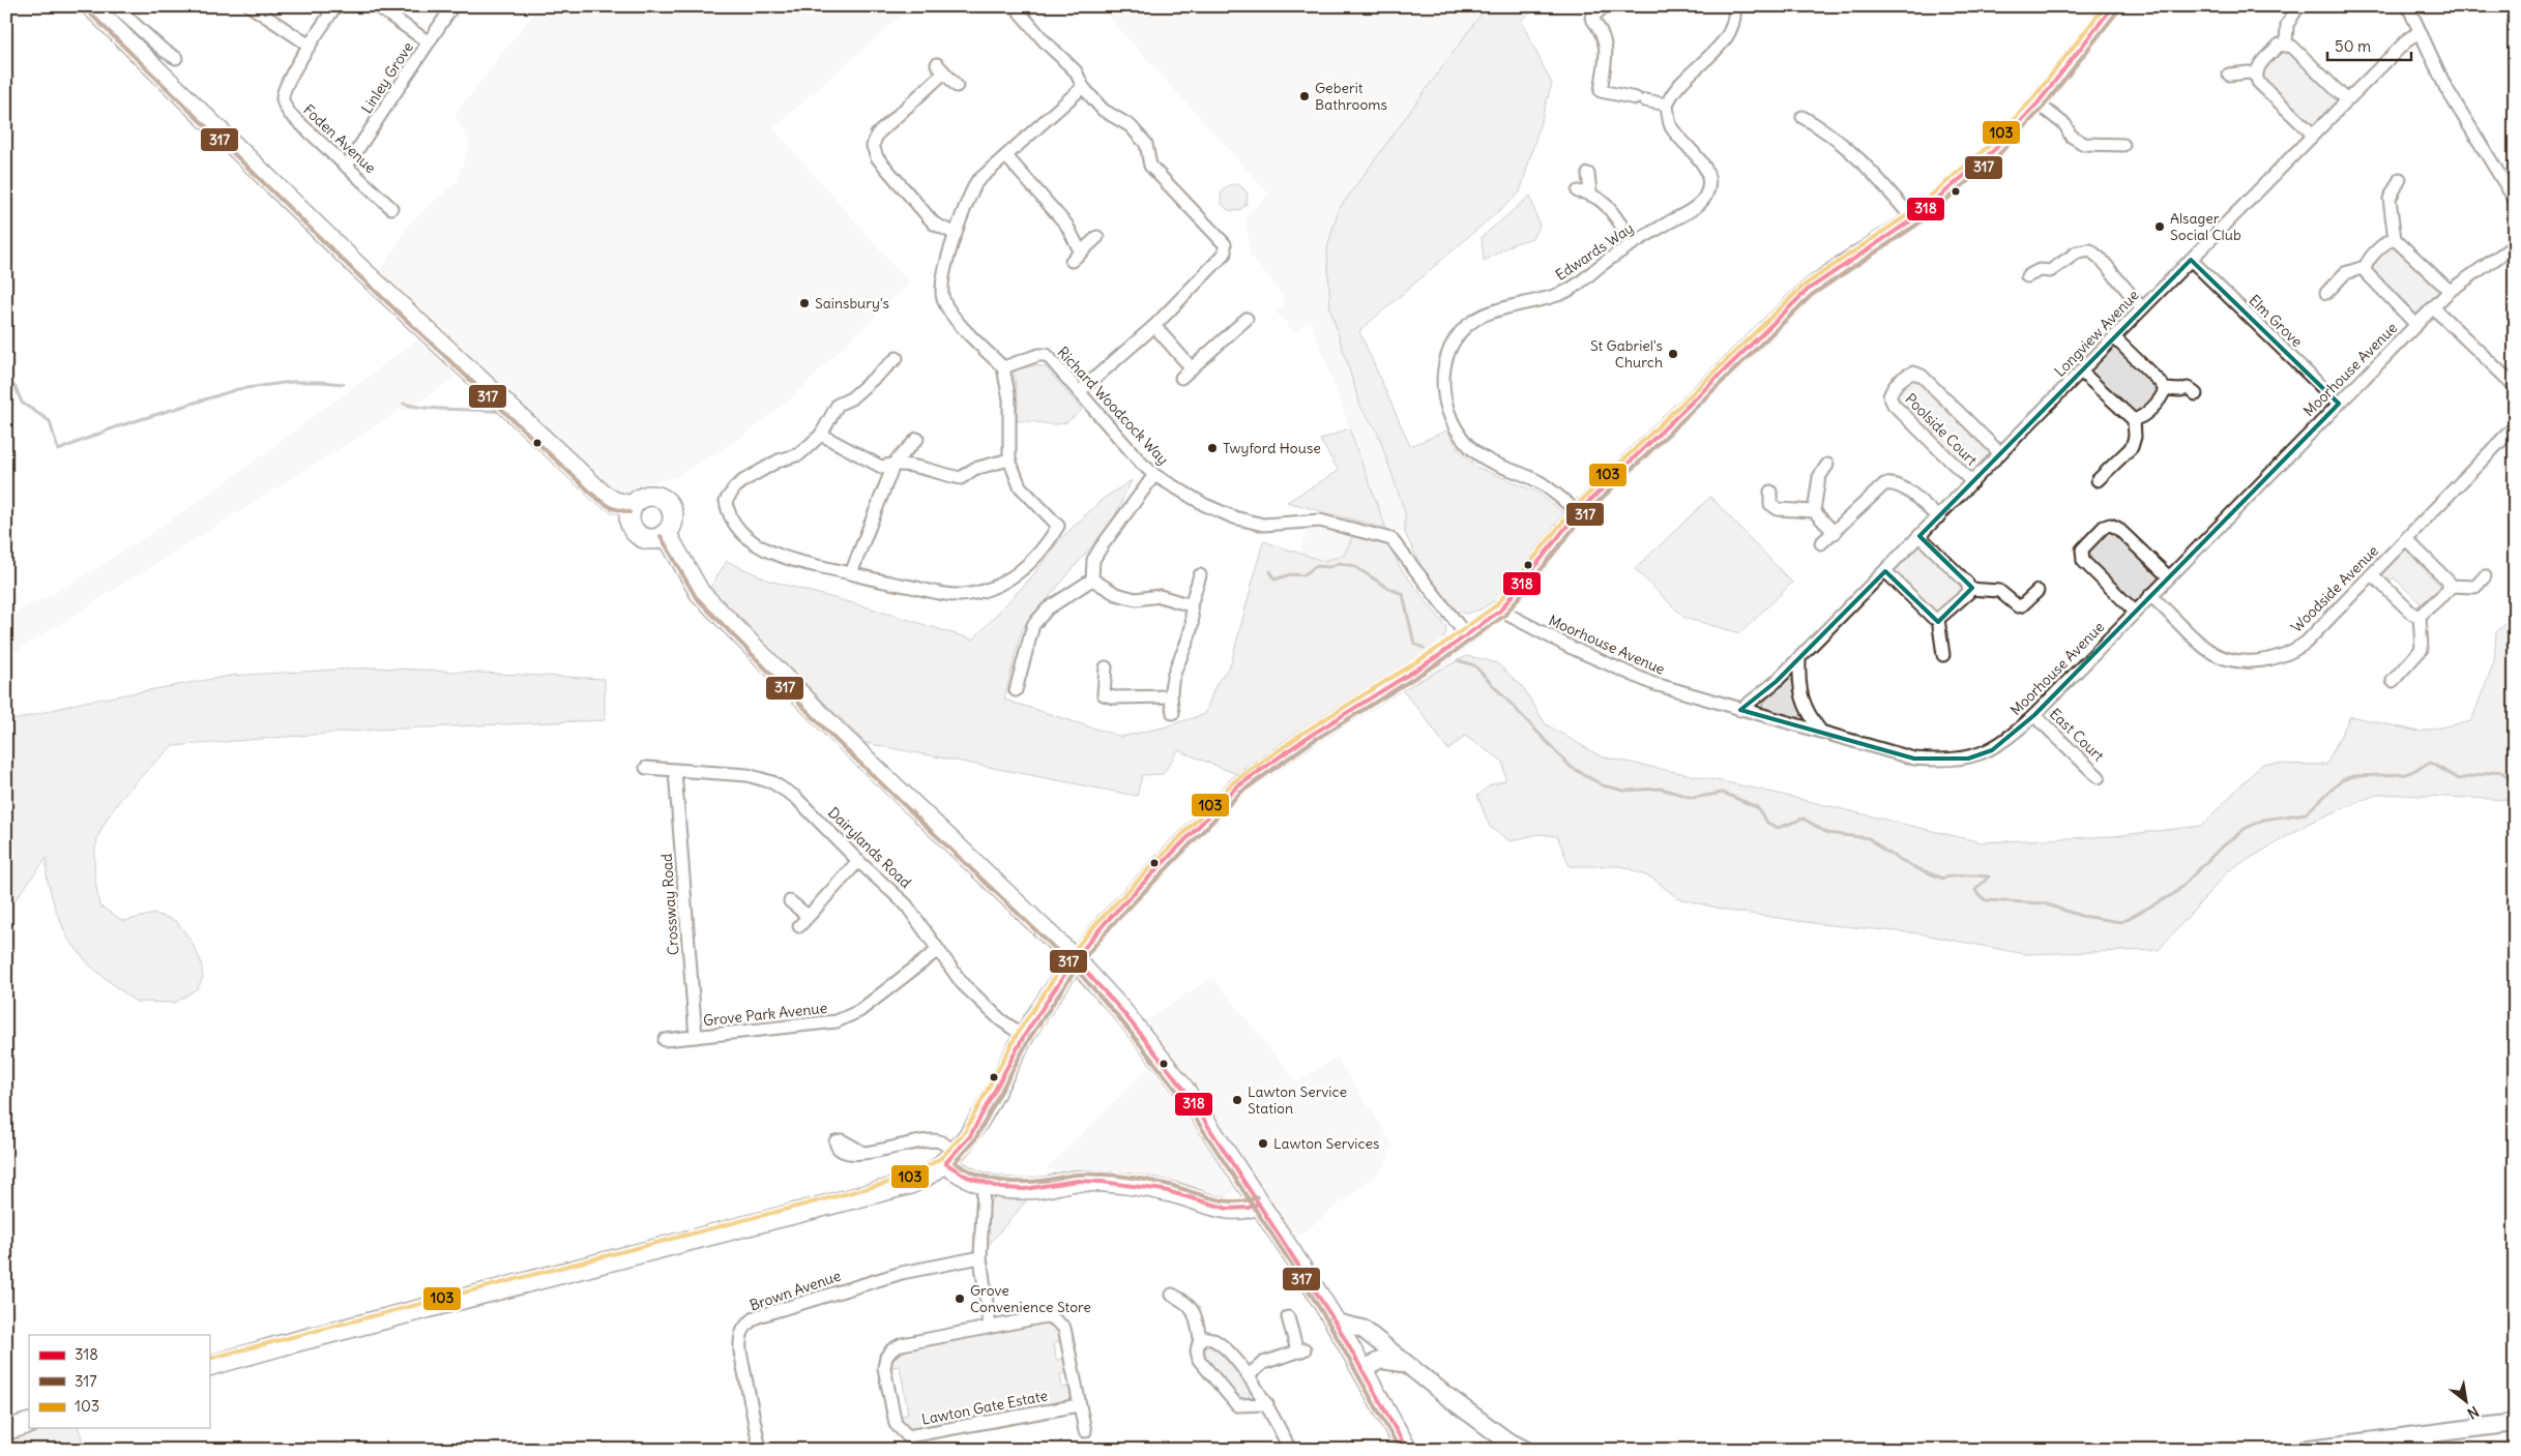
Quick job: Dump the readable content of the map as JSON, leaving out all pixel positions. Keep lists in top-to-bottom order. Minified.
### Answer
{"streets":{"street":["Linley Grove","Foden Avenue","Edwards Way","Elm Grove","Longview Avenue","Moorhouse Avenue","Richard Woodcock Way","Poolside Court","Woodside Avenue","East Court","Dairylands Road","Crossway Road","Grove Park Avenue","Brown Avenue","Lawton Gate Estate"]},"crossings":[["Linley Grove","Foden Avenue"],["Elm Grove","Longview Avenue"],["Elm Grove","Moorhouse Avenue"],["Longview Avenue","Moorhouse Avenue"],["Longview Avenue","Poolside Court"],["Moorhouse Avenue","Woodside Avenue"],["Moorhouse Avenue","East Court"],["Dairylands Road","Crossway Road"],["Dairylands Road","Grove Park Avenue"],["Crossway Road","Grove Park Avenue"]],"places":["Geberit Bathrooms","Alsager Social Club","Sainsbury's","St Gabriel's Church","Twyford House","Lawton Service Station","Lawton Services","Grove Convenience Store"],"lines":["transit line 318","transit line 103","transit line 317"],"legend":["318","317","103"],"scale_bar":"50 m","north":"bottom right"}
